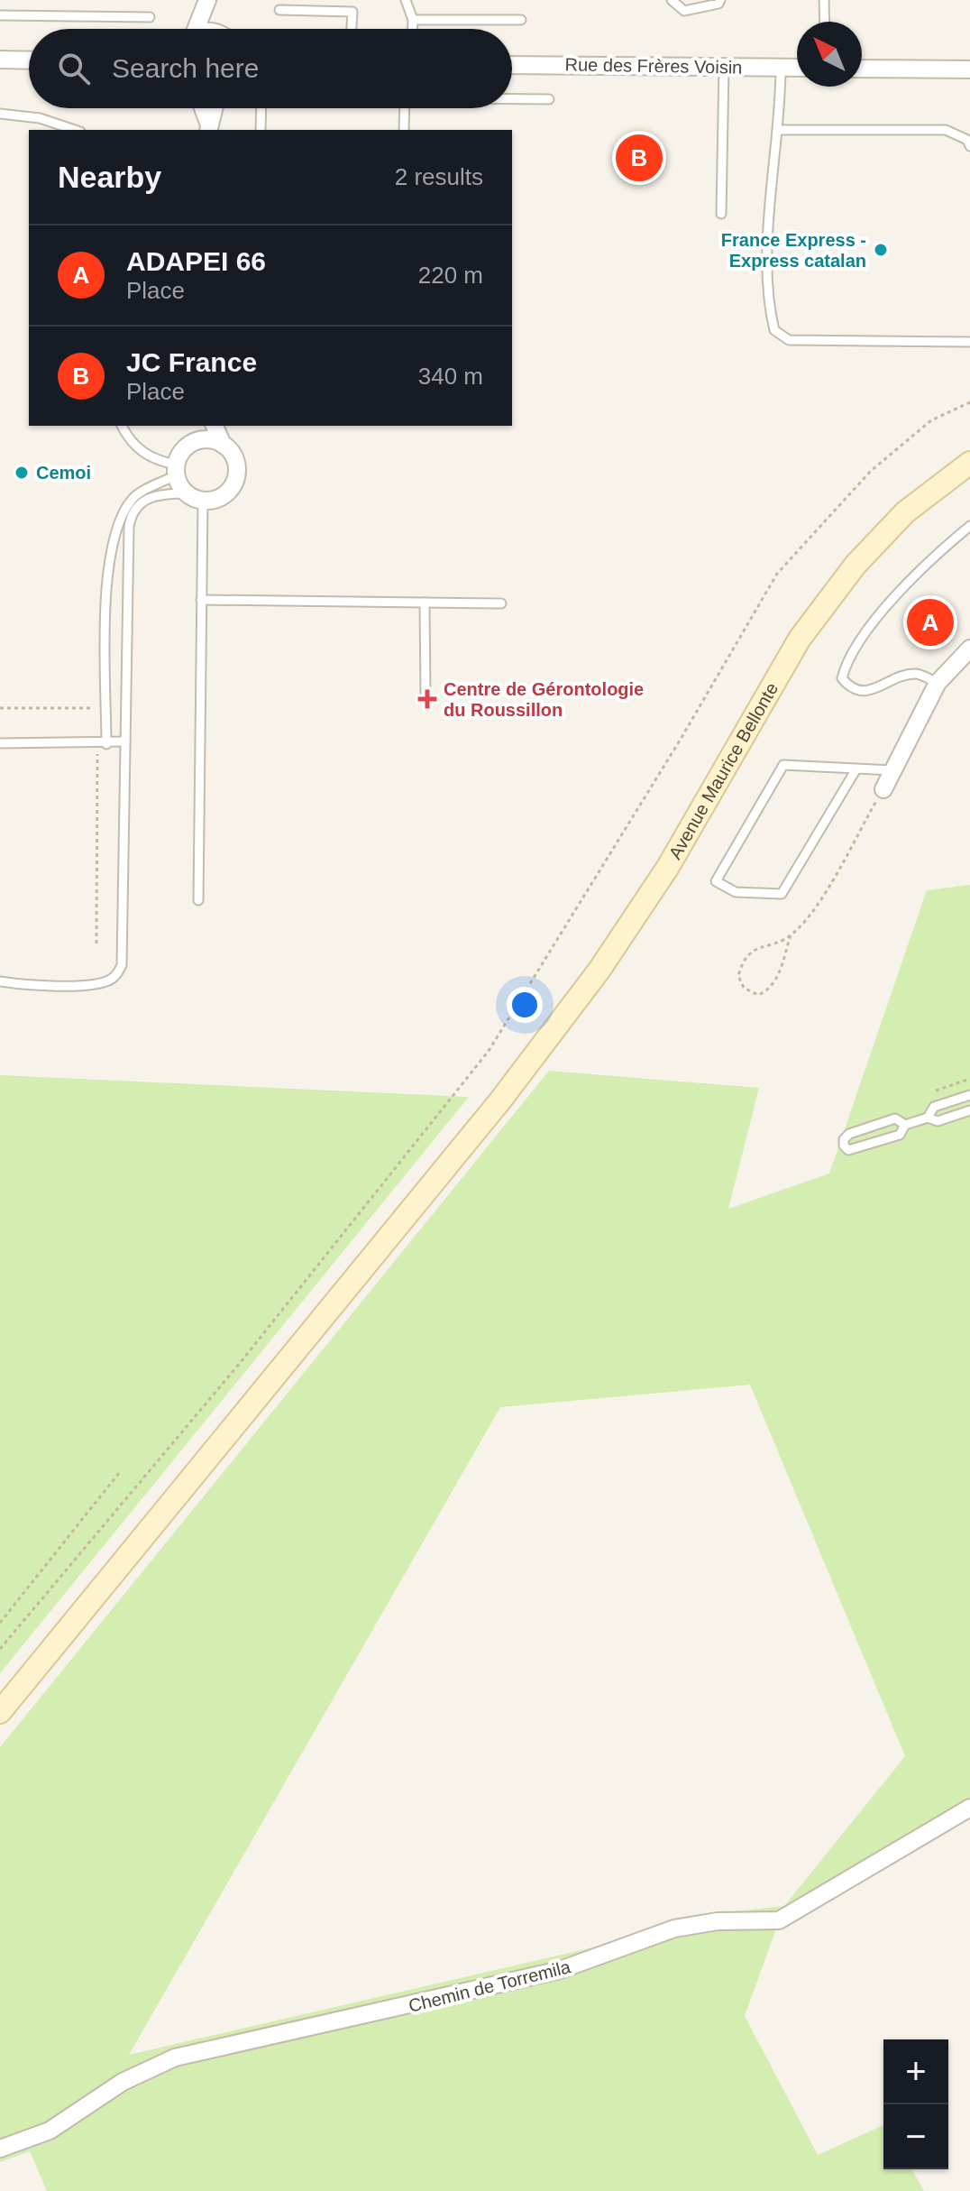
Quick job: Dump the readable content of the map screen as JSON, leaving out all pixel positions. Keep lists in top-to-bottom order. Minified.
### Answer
{"streets":{"main road":["Avenue Maurice Bellonte"],"street":["Rue des Frères Voisin","Chemin de Torremila"]},"places":{"other":["France Express - Express catalan","Cemoi"],"health":["Centre de Gérontologie du Roussillon"]},"north":"top left","page":{"search":"Search here","heading":["Nearby","2 results"],"pins":["B","A"],"list":[{"mark":"A","name":"ADAPEI 66","note":"Place","value":"220 m"},{"mark":"B","name":"JC France","note":"Place","value":"340 m"}],"map_buttons":["+","−"]}}
